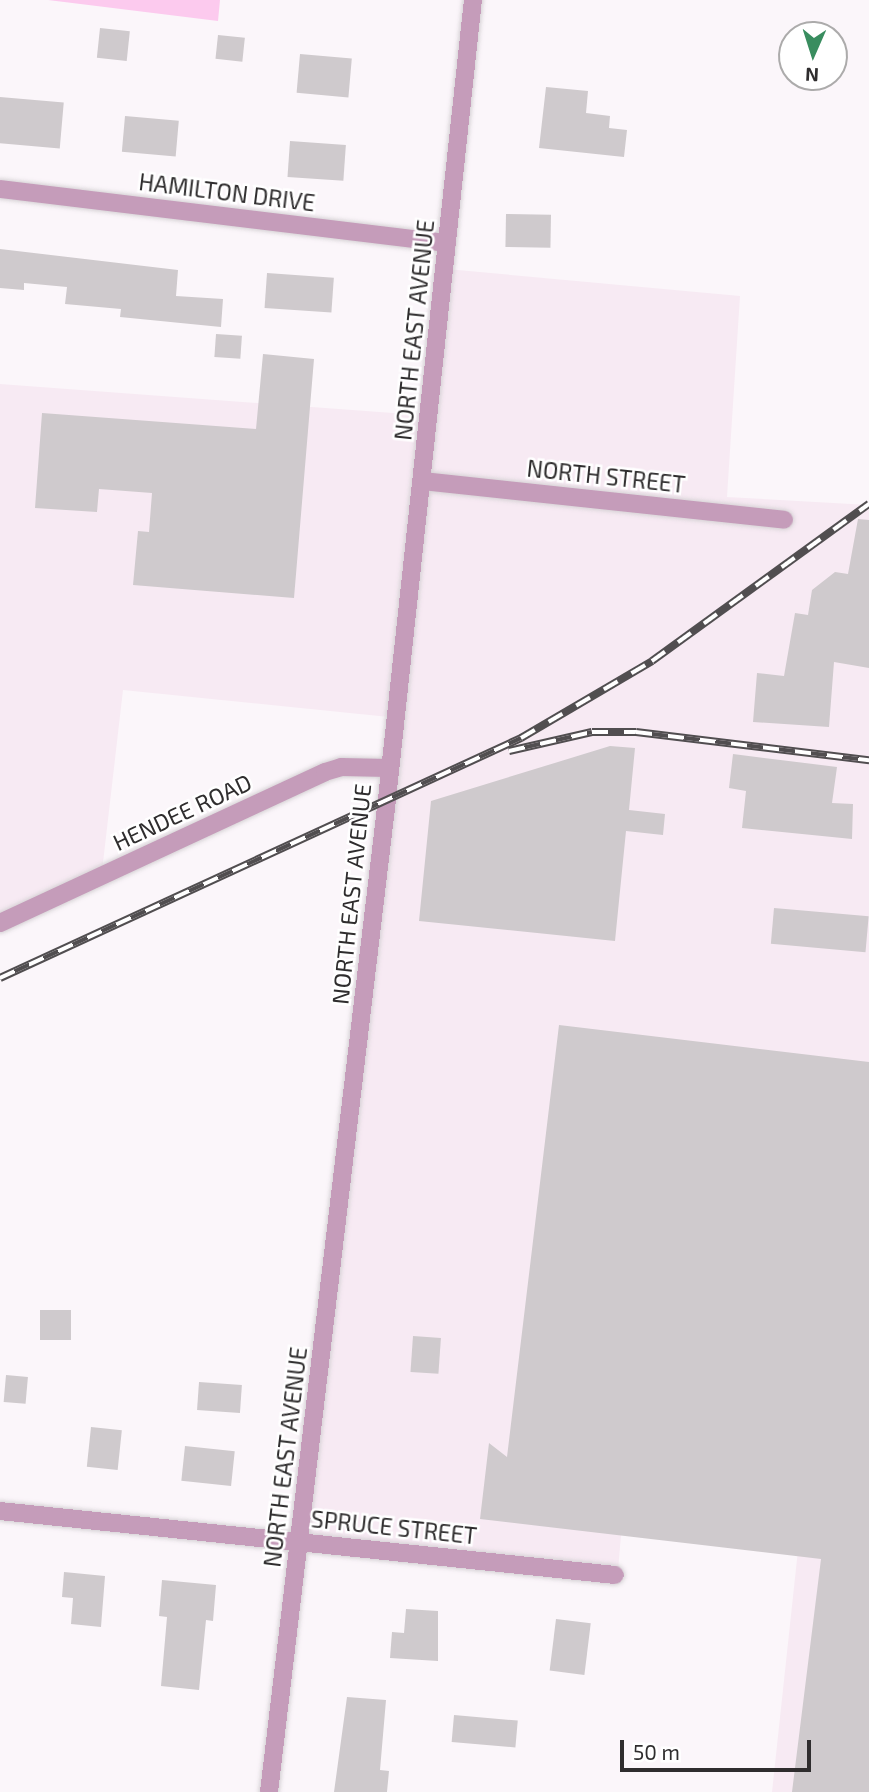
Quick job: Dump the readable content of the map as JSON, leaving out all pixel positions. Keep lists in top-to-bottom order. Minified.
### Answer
{"streets":{"street":["HAMILTON DRIVE","NORTH EAST AVENUE","NORTH STREET","HENDEE ROAD","SPRUCE STREET"]},"crossings":[["HAMILTON DRIVE","NORTH EAST AVENUE"],["NORTH EAST AVENUE","NORTH STREET"],["NORTH EAST AVENUE","HENDEE ROAD"],["NORTH EAST AVENUE","SPRUCE STREET"]],"scale_bar":"50 m","north":"bottom"}
